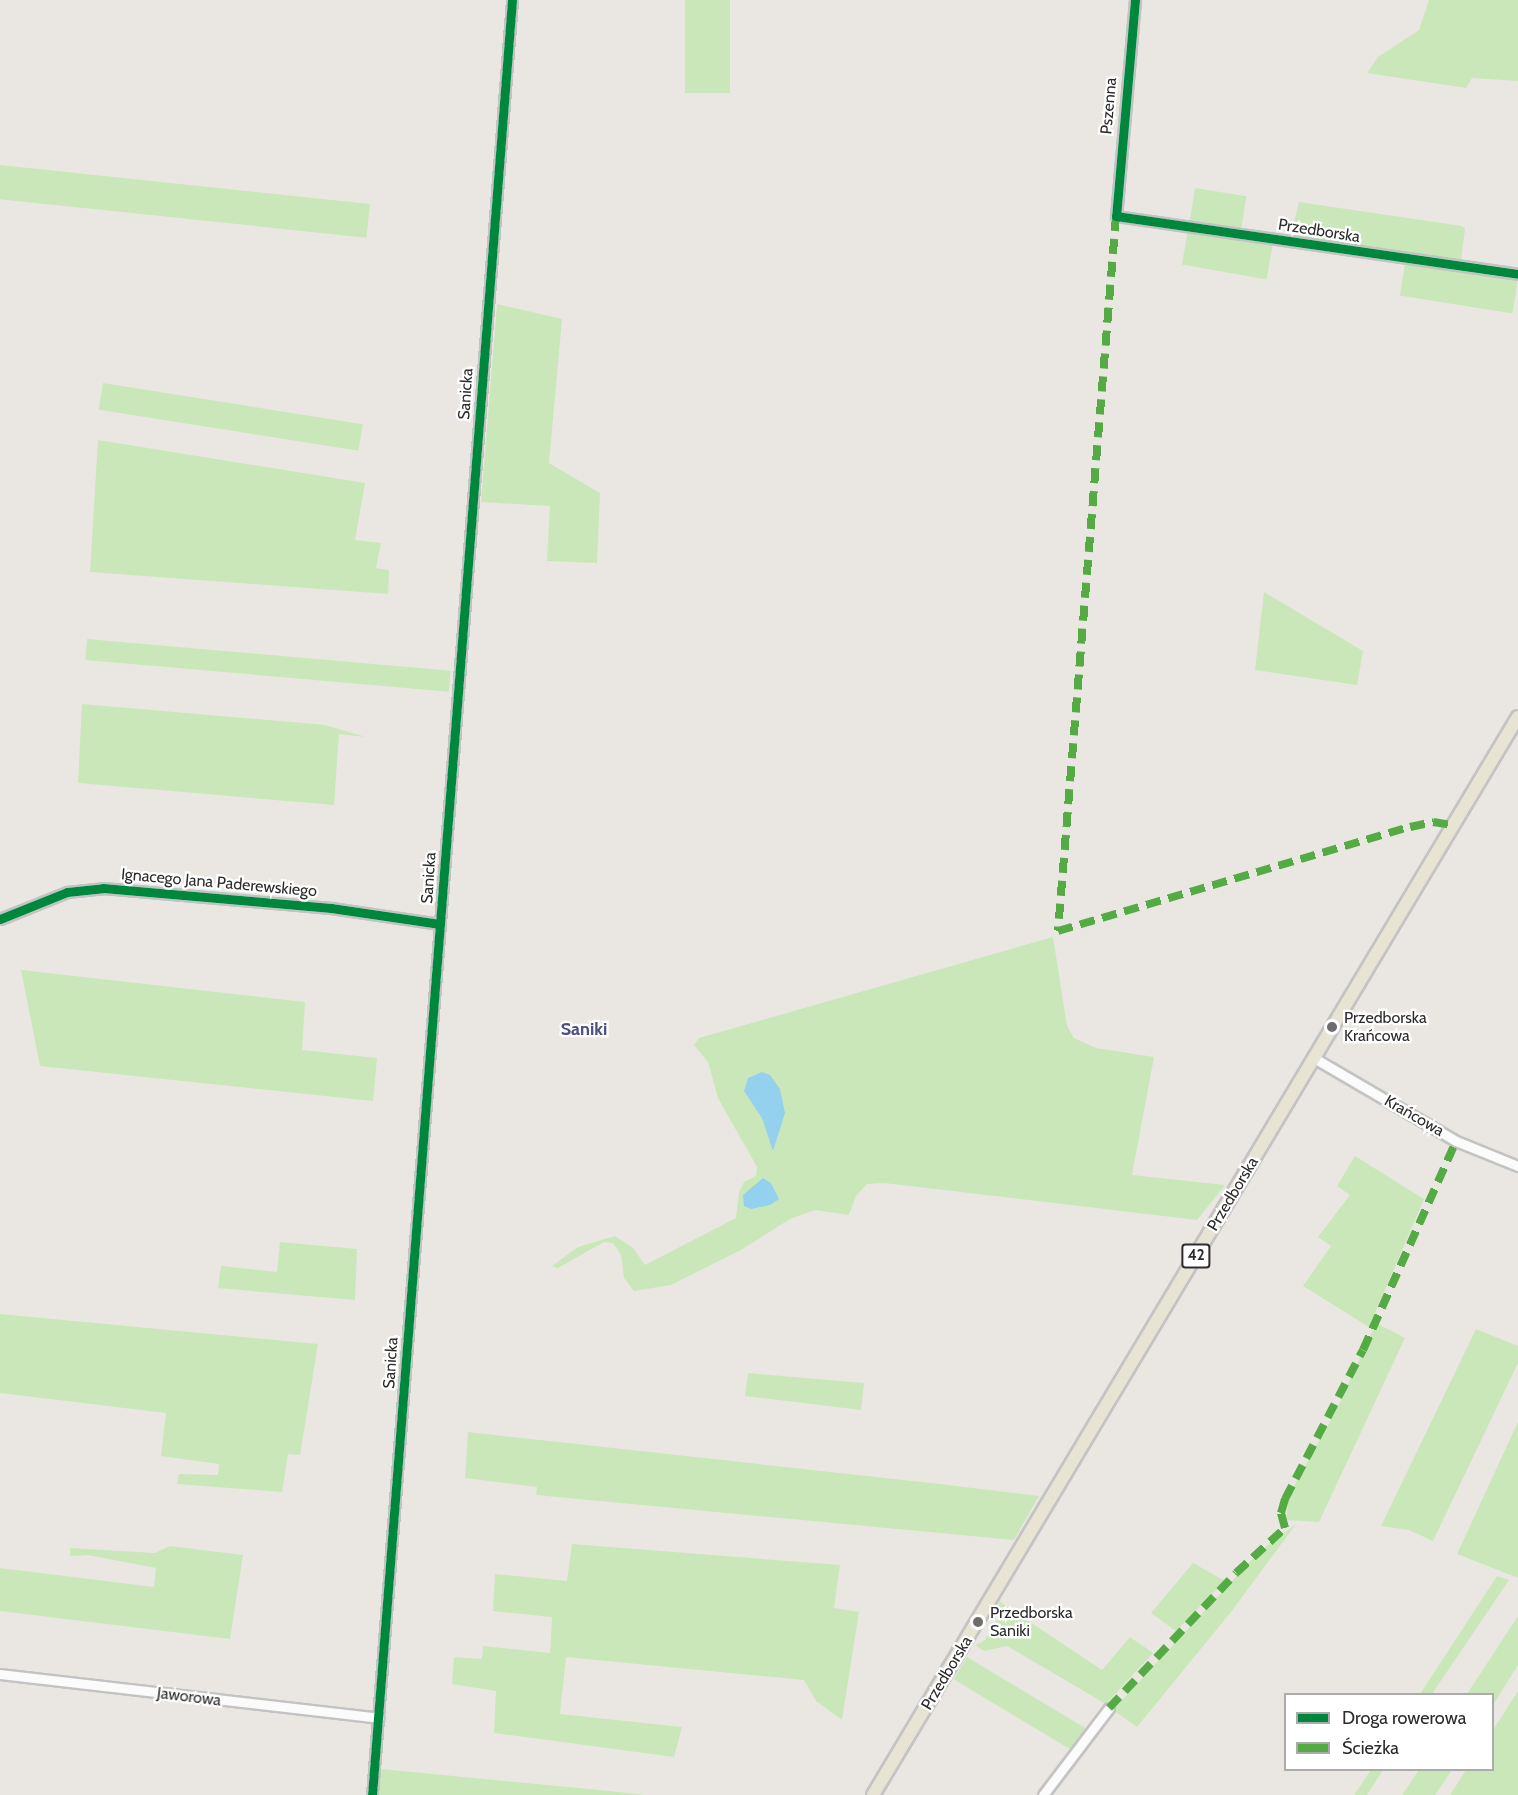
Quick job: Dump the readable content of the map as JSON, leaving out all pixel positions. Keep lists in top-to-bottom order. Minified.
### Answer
{"streets":{"main road":["Przedborska","42"],"street":["Pszenna","Sanicka","Ignacego Jana Paderewskiego","Krańcowa","Jaworowa"]},"crossings":[["Pszenna","Przedborska"],["Przedborska","Krańcowa"],["Sanicka","Ignacego Jana Paderewskiego"],["Sanicka","Jaworowa"]],"districts":["Saniki"],"places":["Przedborska Krańcowa","Przedborska Saniki"],"legend":["Droga rowerowa","Ścieżka"]}
